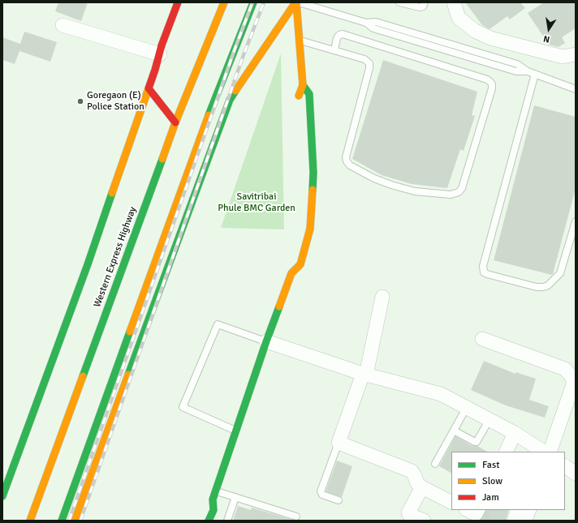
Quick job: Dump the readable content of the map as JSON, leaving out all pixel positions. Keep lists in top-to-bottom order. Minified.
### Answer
{"streets":{"main road":["Western Express Highway"]},"parks":["Savitribai Phule BMC Garden"],"places":["Goregaon (E) Police Station"],"legend":["Fast","Slow","Jam"],"north":"bottom"}
